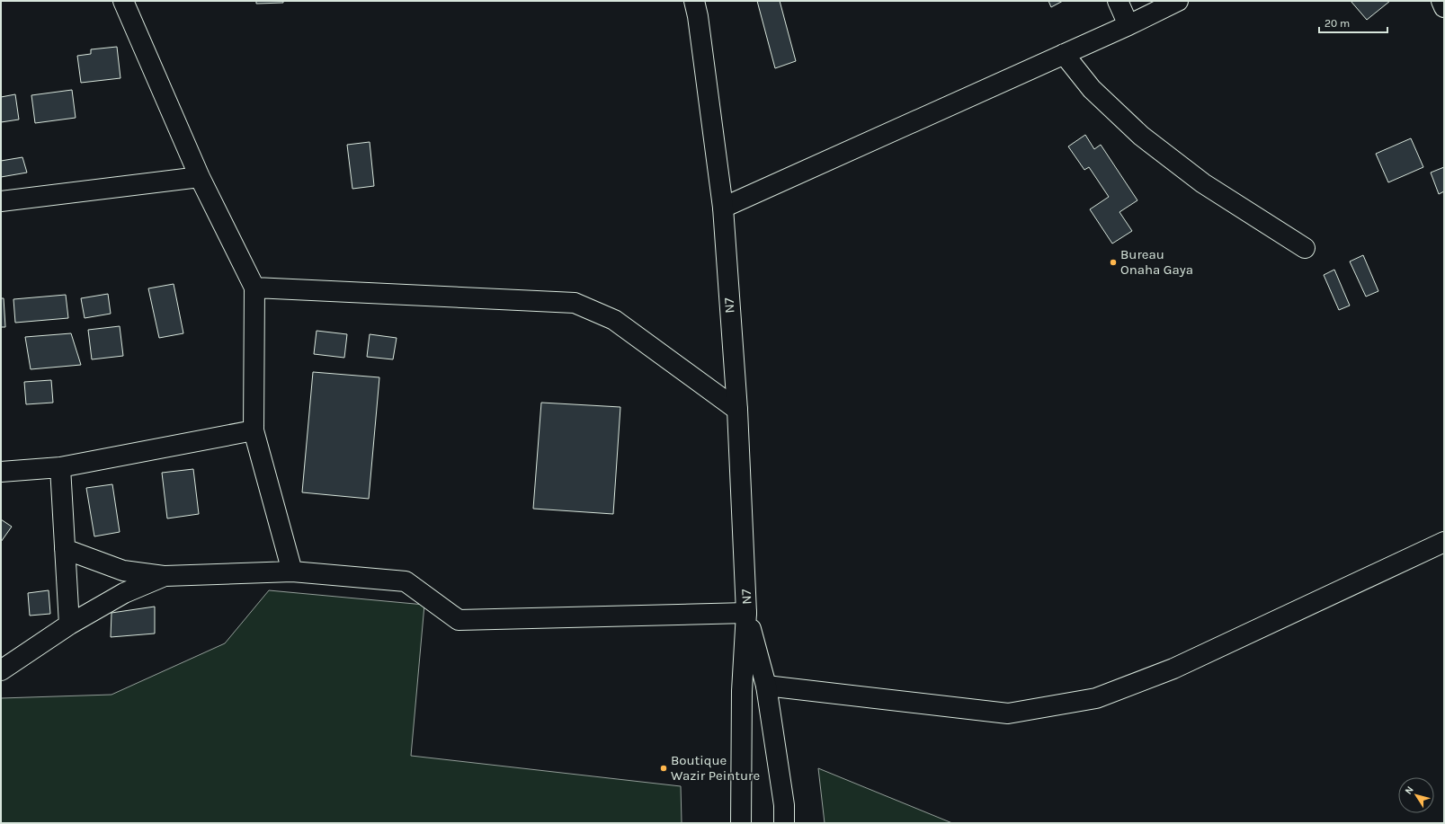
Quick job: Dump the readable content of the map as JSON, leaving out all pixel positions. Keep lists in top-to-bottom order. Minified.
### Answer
{"streets":{"street":["N7"]},"places":["Bureau Onaha Gaya","Boutique Wazir Peinture"],"scale_bar":"20 m","north":"top left"}
